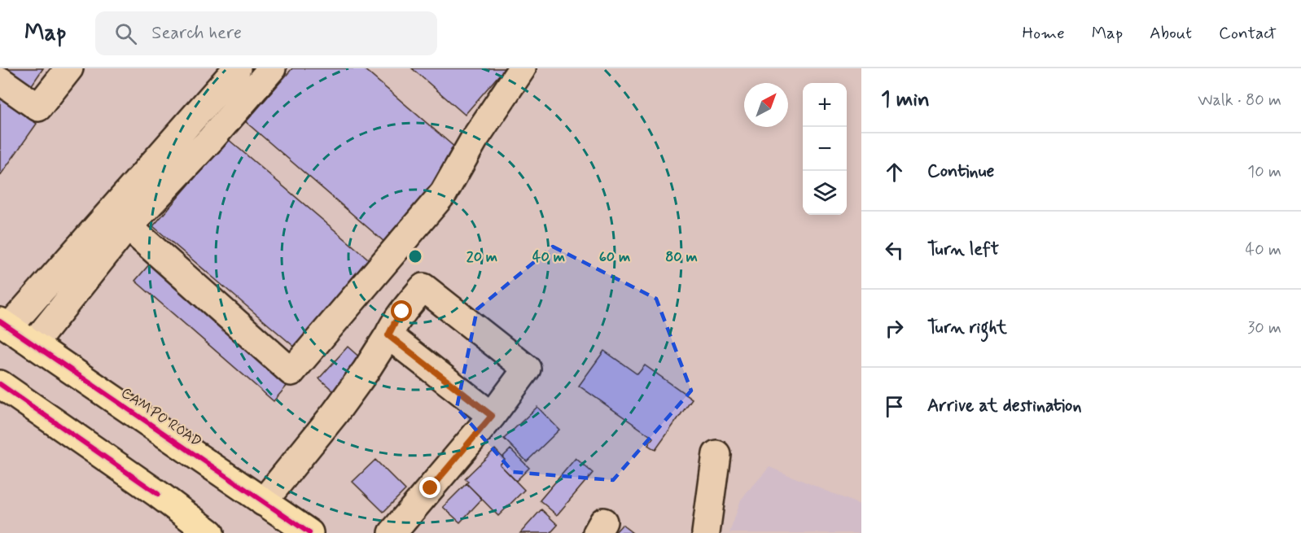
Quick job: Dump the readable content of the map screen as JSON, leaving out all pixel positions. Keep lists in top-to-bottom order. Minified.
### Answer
{"streets":{"highway":["CAMPO ROAD"]},"north":"top right","page":{"header":"Map","search":"Search here","nav":["Home","Map","About","Contact"],"heading":["1 min","Walk · 80 m"],"map_buttons":["+","−"],"list":[["Continue","10 m"],["Turn left","40 m"],["Turn right","30 m"],"Arrive at destination"]},"rings":["20 m","40 m","60 m","80 m"]}
